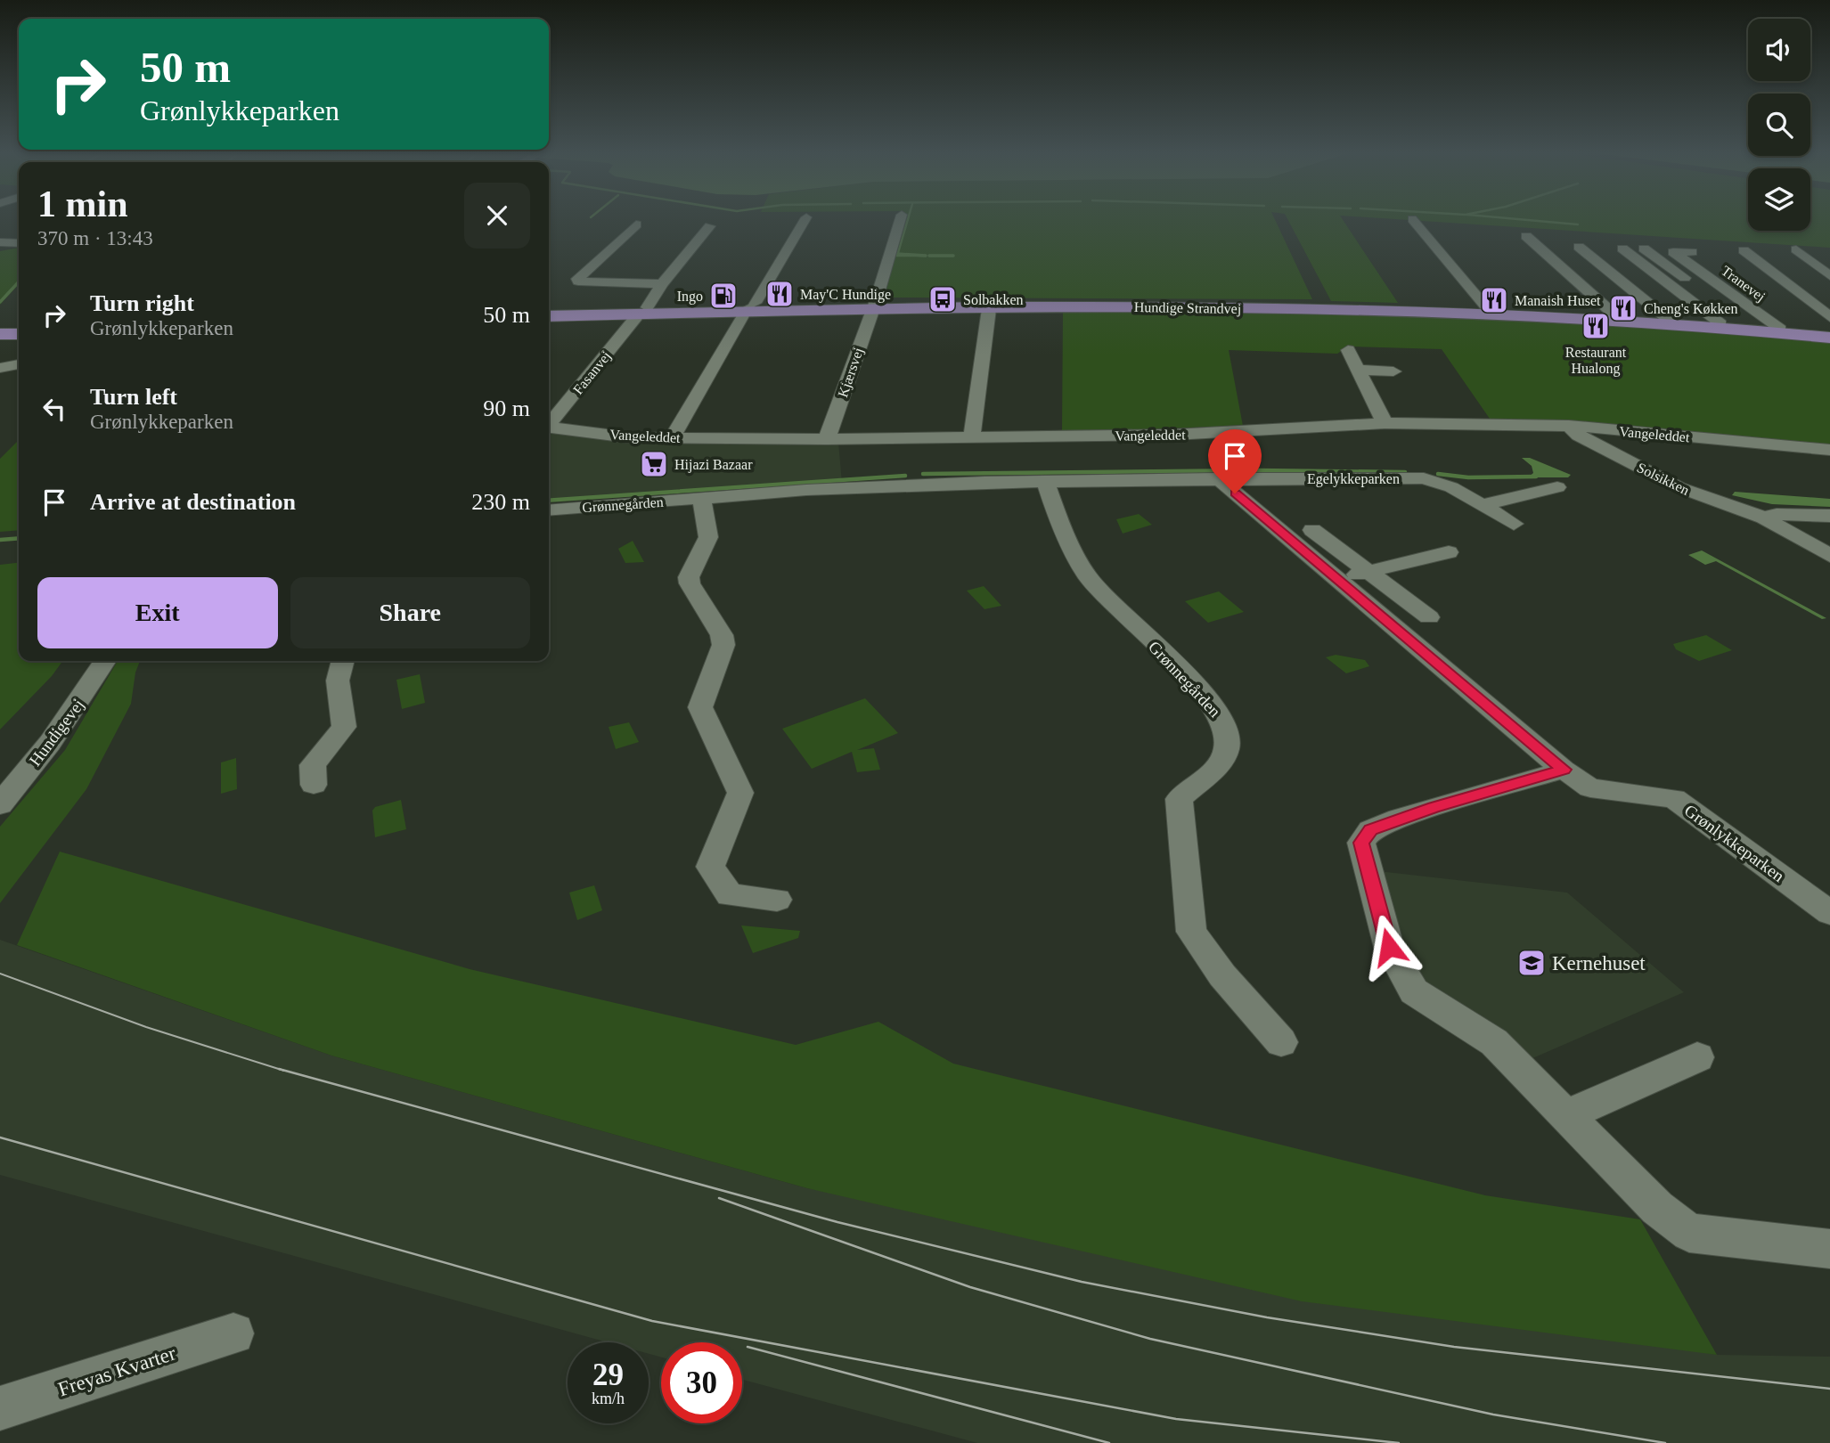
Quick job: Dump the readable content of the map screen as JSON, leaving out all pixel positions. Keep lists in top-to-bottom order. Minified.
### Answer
{"streets":{"main road":["Hundige Strandvej"],"street":["Tranevej","Fasanvej","Kjærsvej","Vangeleddet","Egelykkeparken","Solsikken","Grønnegården","Hundigevej","Grønlykkeparken","Freyas Kvarter"]},"crossings":[["Tranevej","Hundige Strandvej"],["Hundige Strandvej","Fasanvej"],["Hundige Strandvej","Kjærsvej"],["Kjærsvej","Vangeleddet"],["Vangeleddet","Solsikken"],["Egelykkeparken","Grønnegården"],["Egelykkeparken","Grønlykkeparken"],["Grønnegården","Grønlykkeparken"]],"places":{"restaurant":["May'C Hundige","Manaish Huset","Cheng's Køkken","Restaurant Hualong"],"fuel station":["Ingo"],"bus stop":["Solbakken"],"supermarket":["Hijazi Bazaar"],"school or university":["Kernehuset"]},"page":{"turn":["50 m","Grønlykkeparken"],"heading":["1 min","370 m · 13:43"],"list":[{"name":"Turn right","note":"Grønlykkeparken","value":"50 m"},{"name":"Turn left","note":"Grønlykkeparken","value":"90 m"},{"name":"Arrive at destination","value":"230 m"}],"buttons":["Exit","Share"],"speed":"29 km/h","limit":"30"}}
